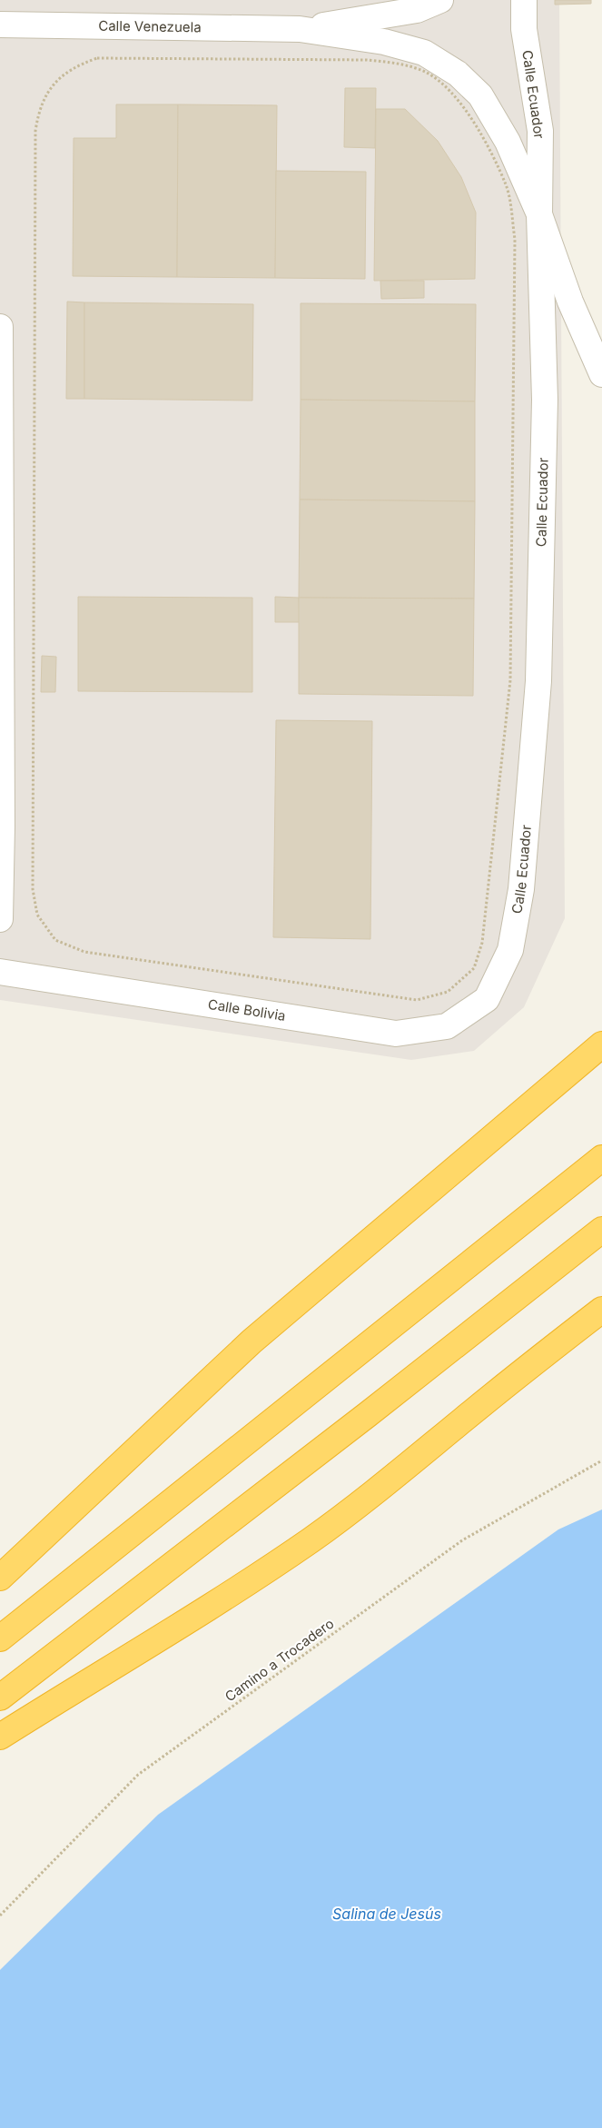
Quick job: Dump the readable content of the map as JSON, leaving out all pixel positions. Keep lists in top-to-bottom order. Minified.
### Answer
{"streets":{"street":["Calle Venezuela","Calle Ecuador","Calle Bolivia"],"path":["Camino a Trocadero"]},"crossings":[["Calle Ecuador","Calle Bolivia"]],"water":["Salina de Jesús"]}
